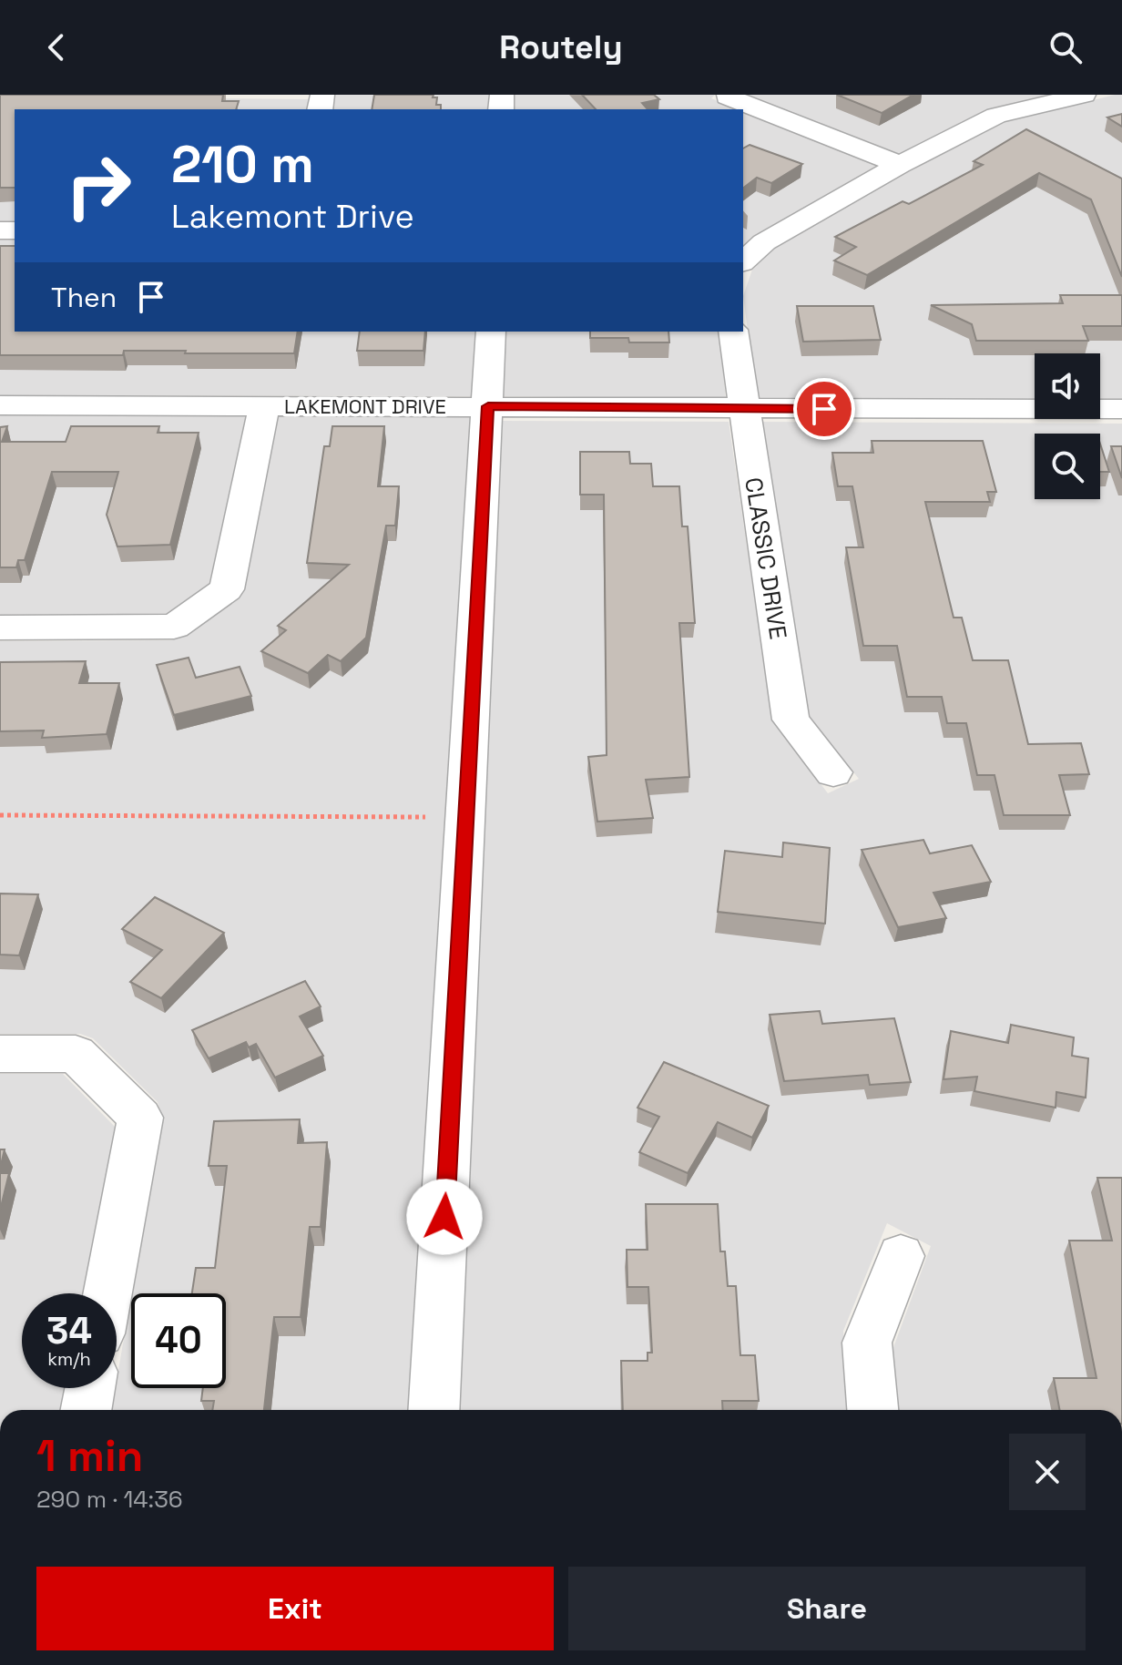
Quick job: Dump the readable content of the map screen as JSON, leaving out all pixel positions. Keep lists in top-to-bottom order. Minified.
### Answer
{"streets":{"street":["LAKEMONT DRIVE","CLASSIC DRIVE"]},"crossings":[["LAKEMONT DRIVE","CLASSIC DRIVE"]],"page":{"header":"Routely","turn":["210 m","Lakemont Drive"],"then":"Then","speed":"34 km/h","limit":"40","heading":["1 min","290 m · 14:36"],"buttons":["Exit","Share"]}}
